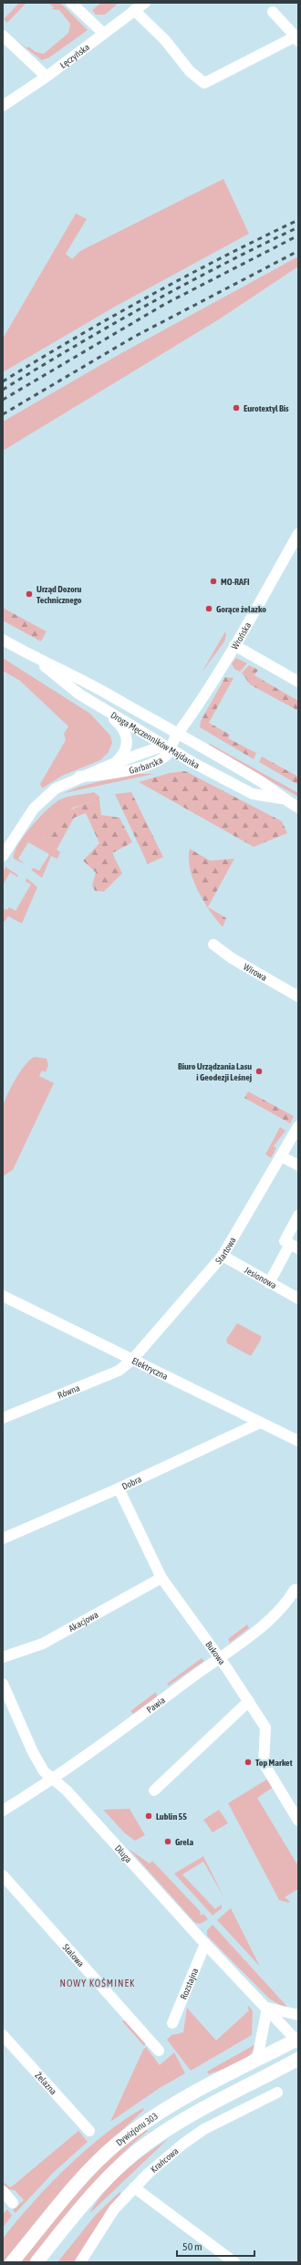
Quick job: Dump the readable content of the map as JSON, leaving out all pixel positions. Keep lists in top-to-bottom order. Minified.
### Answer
{"streets":{"main road":["Dywizjonu 303"],"street":["Łęczyńska","Wrońska","Droga Męczenników Majdanka","Garbarska","Wirowa","Startowa","Jesionowa","Elektryczna","Równa","Dobra","Akacjowa","Bukowa","Pawia","Długa","Stalowa","Rozstajna","Żelazna","Krańcowa"]},"crossings":[["Wrońska","Droga Męczenników Majdanka"],["Wrońska","Garbarska"],["Droga Męczenników Majdanka","Garbarska"],["Startowa","Jesionowa"],["Startowa","Elektryczna"],["Startowa","Równa"],["Elektryczna","Równa"],["Elektryczna","Dobra"],["Dobra","Bukowa"],["Akacjowa","Bukowa"],["Bukowa","Pawia"],["Pawia","Długa"],["Długa","Rozstajna"],["Długa","Dywizjonu 303"]],"districts":["NOWY KOŚMINEK"],"places":["Eurotextyl Bis","MO-RAFI","Urząd Dozoru Technicznego","Gorące żelazko","Biuro Urządzania Lasu i Geodezji Leśnej","Top Market","Lublin 55","Grela"],"scale_bar":"50 m"}
